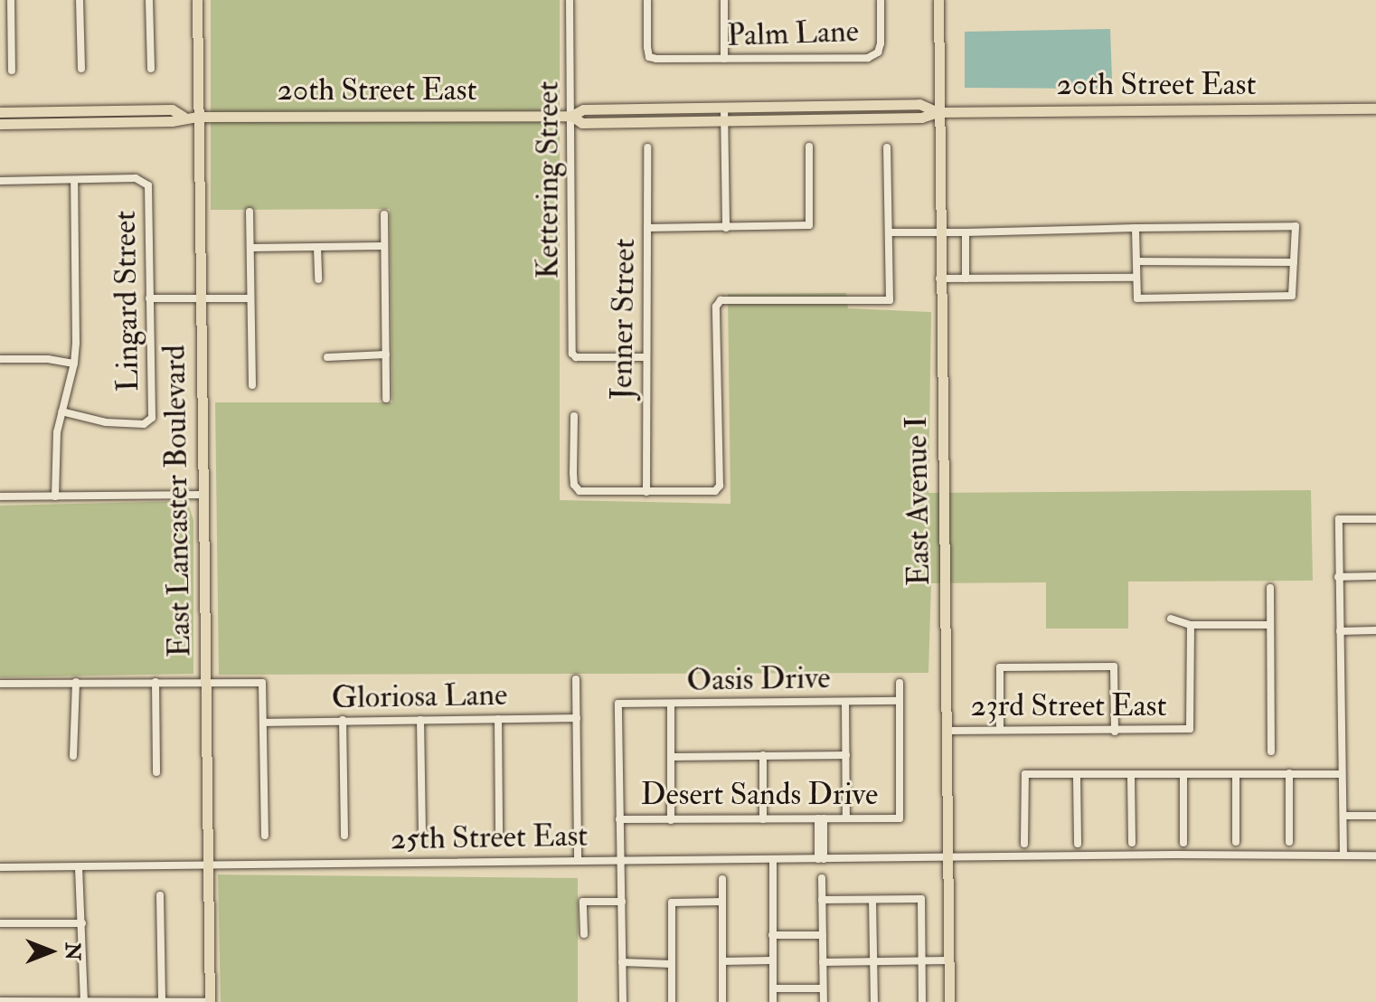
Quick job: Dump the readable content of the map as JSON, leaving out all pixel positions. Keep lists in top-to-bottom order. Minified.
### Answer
{"streets":{"main road":["20th Street East","East Lancaster Boulevard","East Avenue I"],"street":["Palm Lane","Kettering Street","Lingard Street","Jenner Street","Oasis Drive","Gloriosa Lane","23rd Street East","Desert Sands Drive","25th Street East"]},"crossings":[["20th Street East","Kettering Street"],["20th Street East","East Lancaster Boulevard"],["20th Street East","East Avenue I"],["Kettering Street","Jenner Street"],["East Lancaster Boulevard","25th Street East"],["East Avenue I","23rd Street East"],["East Avenue I","25th Street East"],["Oasis Drive","Desert Sands Drive"]],"north":"right"}
